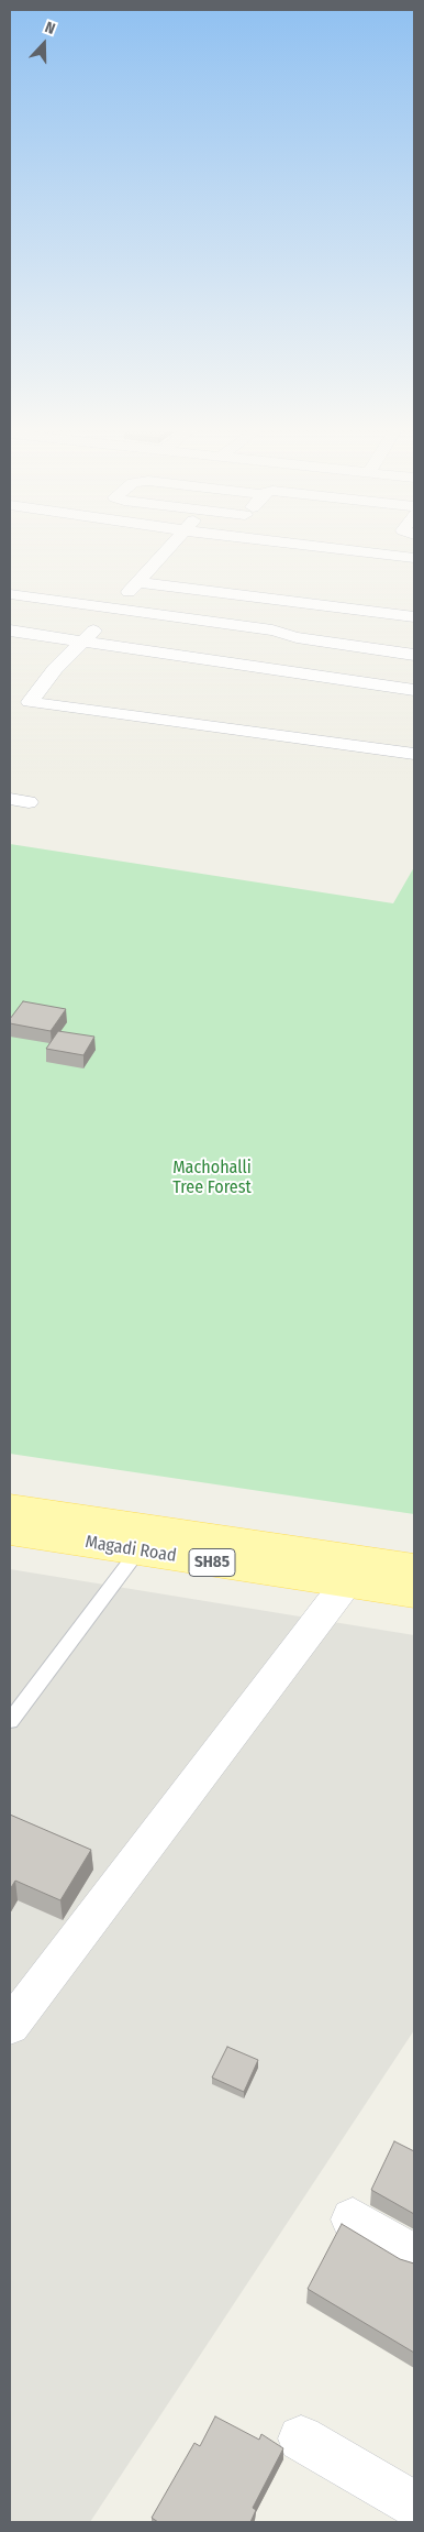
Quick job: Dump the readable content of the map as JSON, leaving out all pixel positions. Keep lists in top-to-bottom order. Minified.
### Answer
{"streets":{"main road":["Magadi Road","SH85"]},"parks":["Machohalli Tree Forest"],"north":"top"}
